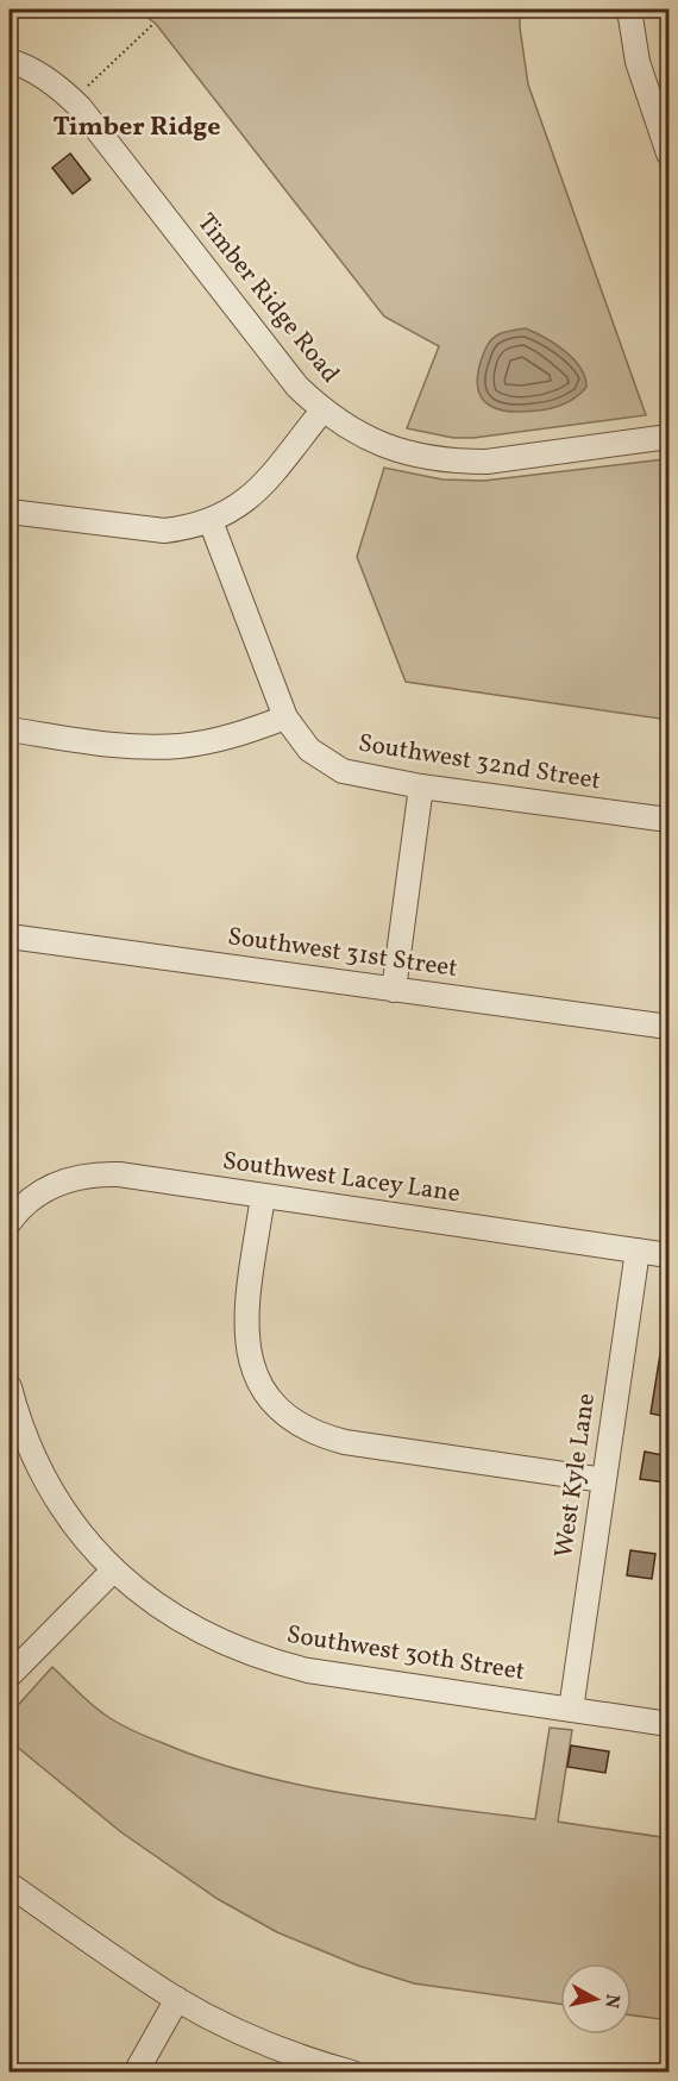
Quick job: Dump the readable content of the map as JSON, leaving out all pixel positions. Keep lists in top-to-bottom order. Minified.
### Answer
{"streets":{"street":["Timber Ridge Road","Southwest 32nd Street","Southwest 31st Street","Southwest Lacey Lane","West Kyle Lane","Southwest 30th Street"]},"crossings":[["Southwest Lacey Lane","West Kyle Lane"],["West Kyle Lane","Southwest 30th Street"]],"districts":["Timber Ridge"],"north":"right"}
